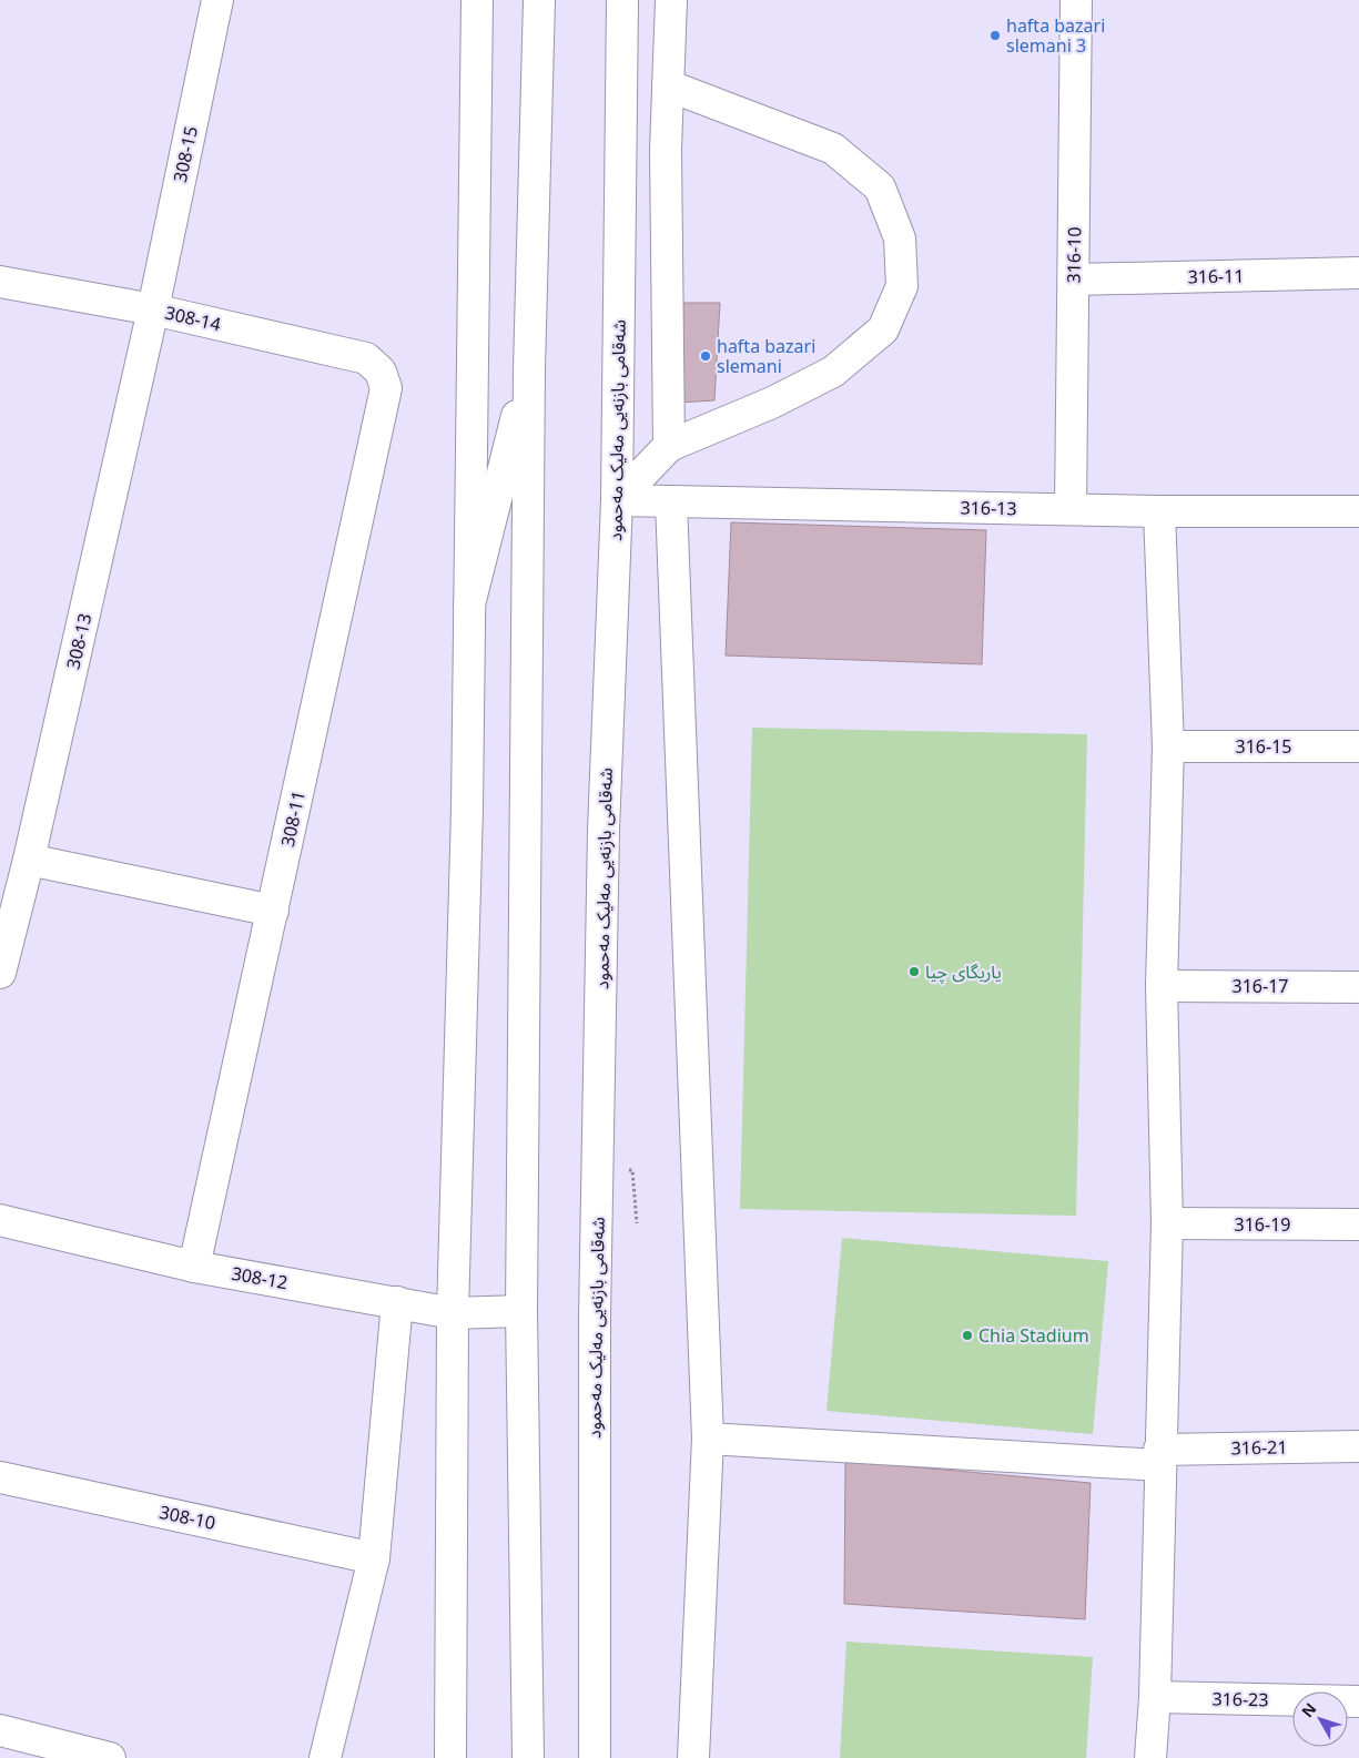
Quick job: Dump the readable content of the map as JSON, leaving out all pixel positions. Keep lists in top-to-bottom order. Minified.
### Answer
{"streets":{"main road":["308-15","316-10","316-11","308-14","شەقامی بازنەیی مەلیک مەحمود","316-13","308-13","316-15","308-11","316-17","316-19","308-12","316-21","308-10","316-23"]},"crossings":[["308-15","308-14"],["308-15","308-13"],["316-10","316-11"],["316-10","316-13"],["308-14","308-13"],["308-14","308-11"],["شەقامی بازنەیی مەلیک مەحمود","316-13"],["308-11","308-12"]],"places":["hafta bazari slemani 3","hafta bazari slemani","یاریگای چیا","Chia Stadium"],"north":"top left"}
